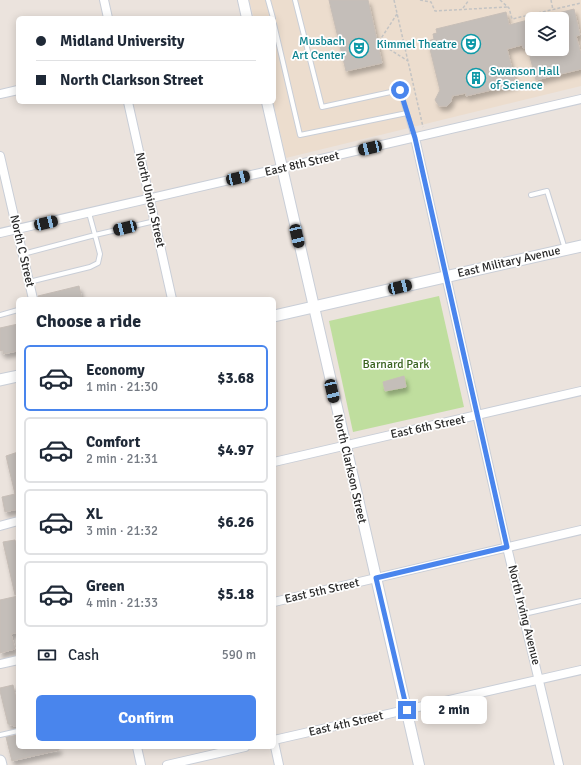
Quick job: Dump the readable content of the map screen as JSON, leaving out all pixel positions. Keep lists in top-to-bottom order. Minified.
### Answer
{"streets":{"main road":["East Military Avenue"],"street":["East 8th Street","North Union Street","North C Street","East 6th Street","North Clarkson Street","East 5th Street","North Irving Avenue","East 4th Street"]},"crossings":[["East 8th Street","North Union Street"],["East 8th Street","North C Street"],["East 8th Street","North Clarkson Street"],["East 8th Street","North Irving Avenue"],["East Military Avenue","North Clarkson Street"],["East Military Avenue","North Irving Avenue"],["East 6th Street","North Clarkson Street"],["East 6th Street","North Irving Avenue"],["North Clarkson Street","East 5th Street"],["North Clarkson Street","East 4th Street"],["East 5th Street","North Irving Avenue"],["North Irving Avenue","East 4th Street"]],"parks":["Barnard Park"],"places":{"theatre":["Kimmel Theatre","Musbach Art Center"],"building":["Swanson Hall of Science"]},"page":{"banner":["Midland University","North Clarkson Street"],"heading":"Choose a ride","list":[{"name":"Economy","note":"1 min · 21:30","value":"$3.68"},{"name":"Comfort","note":"2 min · 21:31","value":"$4.97"},{"name":"XL","note":"3 min · 21:32","value":"$6.26"},{"name":"Green","note":"4 min · 21:33","value":"$5.18"}],"pay":["Cash","590 m"],"buttons":"Confirm","bubble":"2 min"}}
